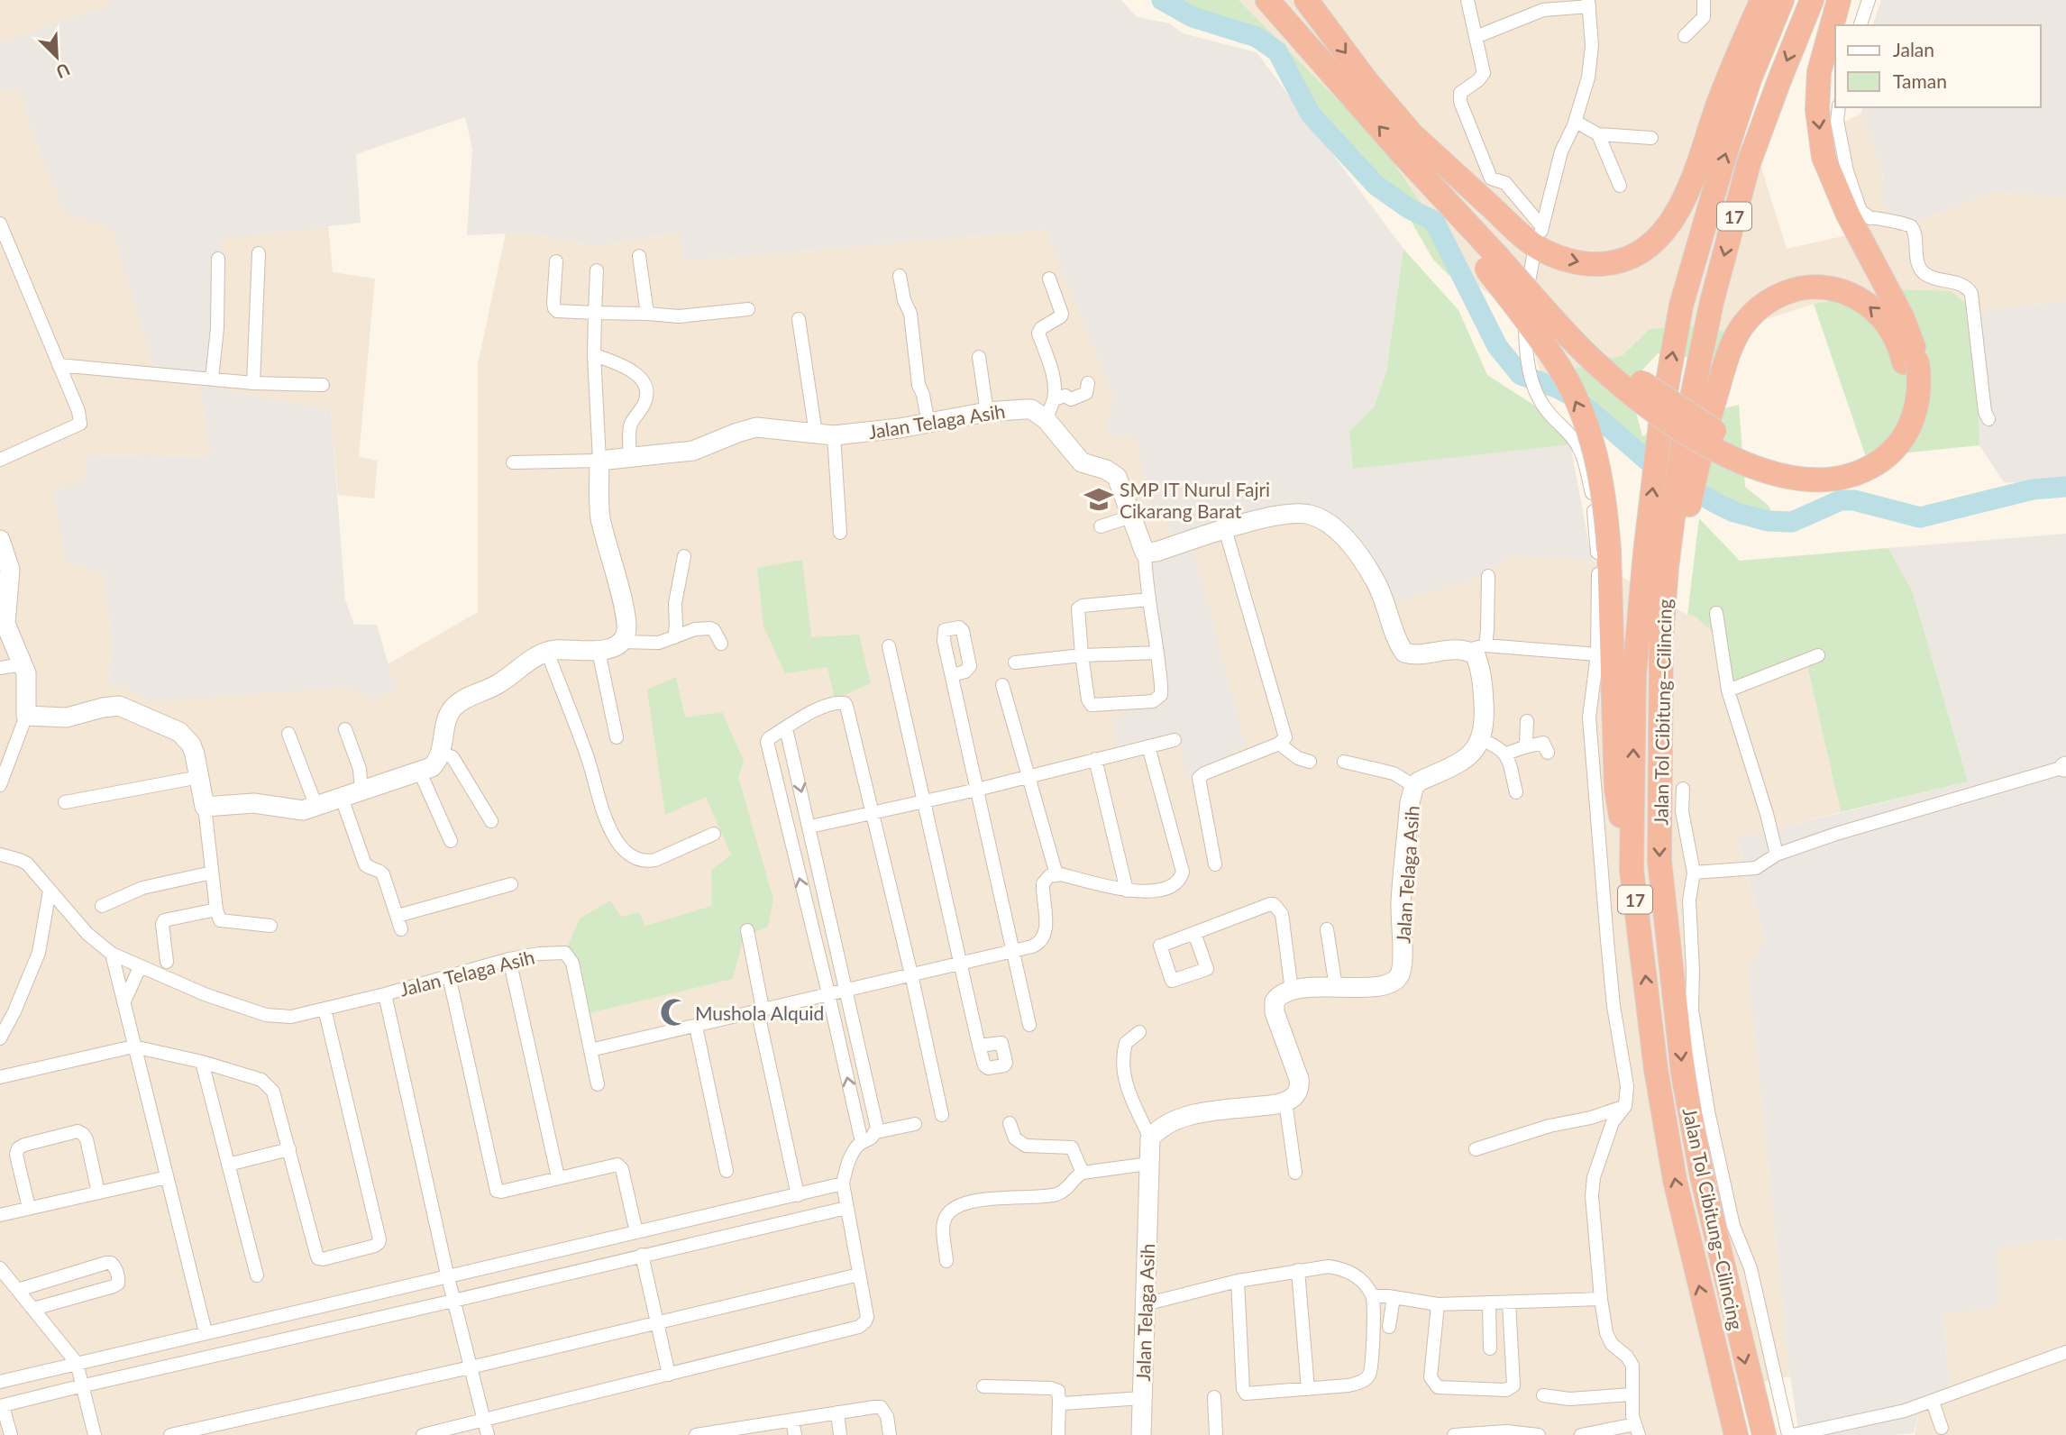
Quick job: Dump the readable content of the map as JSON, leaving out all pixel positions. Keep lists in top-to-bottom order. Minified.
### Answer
{"streets":{"highway":["17","Jalan Tol Cibitung–Cilincing"],"street":["Jalan Telaga Asih"]},"crossings":[["17","Jalan Tol Cibitung–Cilincing"]],"places":{"school or university":["SMP IT Nurul Fajri Cikarang Barat"],"mosque":["Mushola Alquid"]},"legend":["Jalan","Taman"],"north":"bottom right"}
